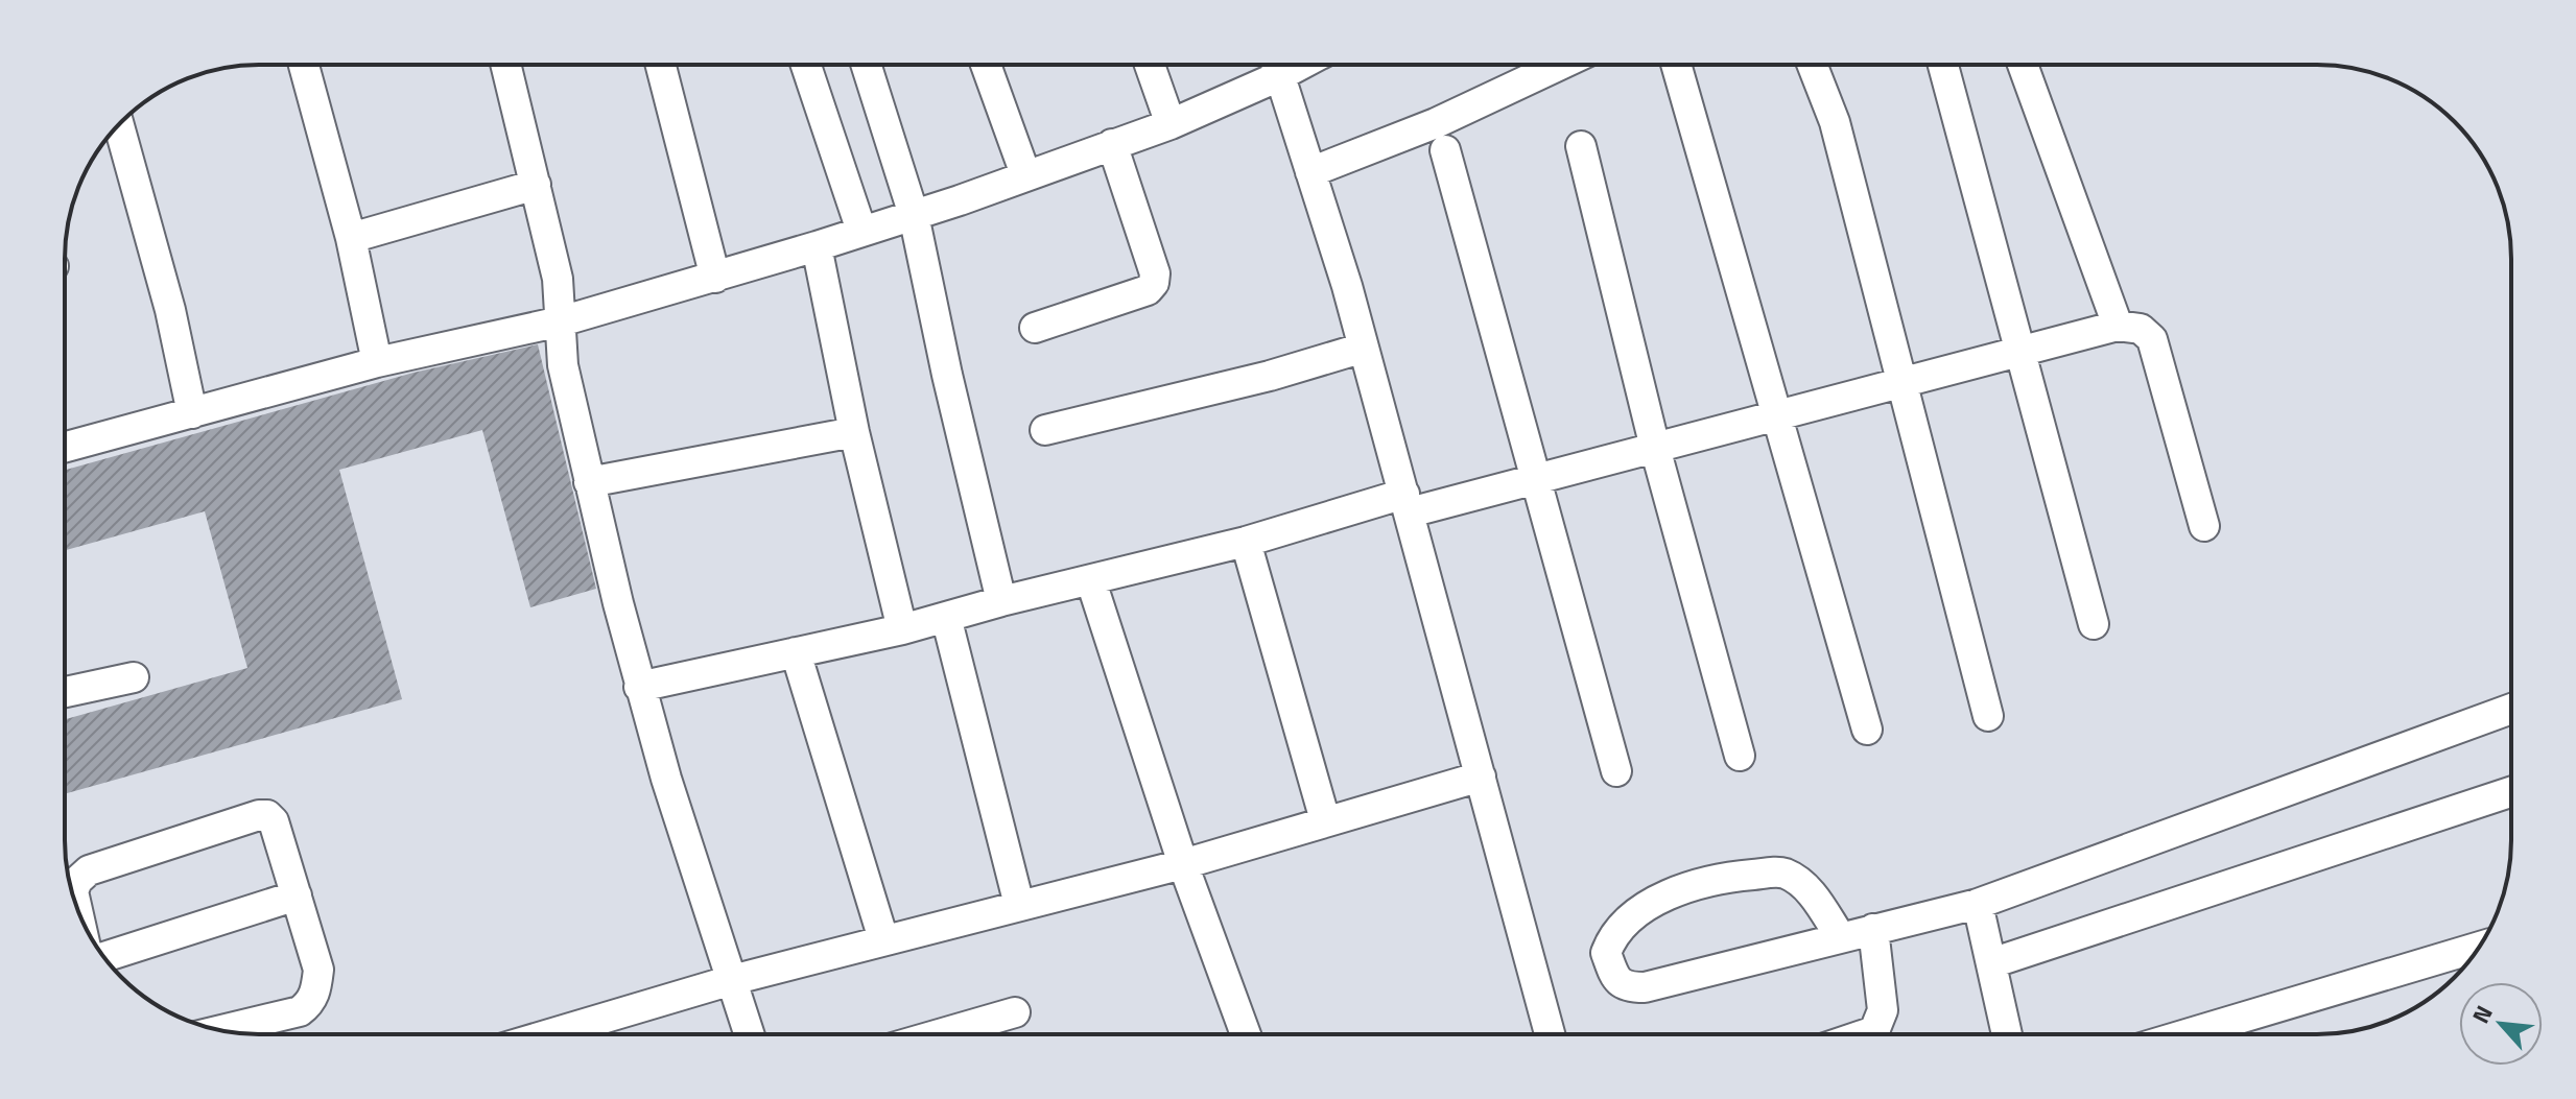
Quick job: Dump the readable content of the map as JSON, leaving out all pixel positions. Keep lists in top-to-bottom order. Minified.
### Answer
{"north":"top left"}
